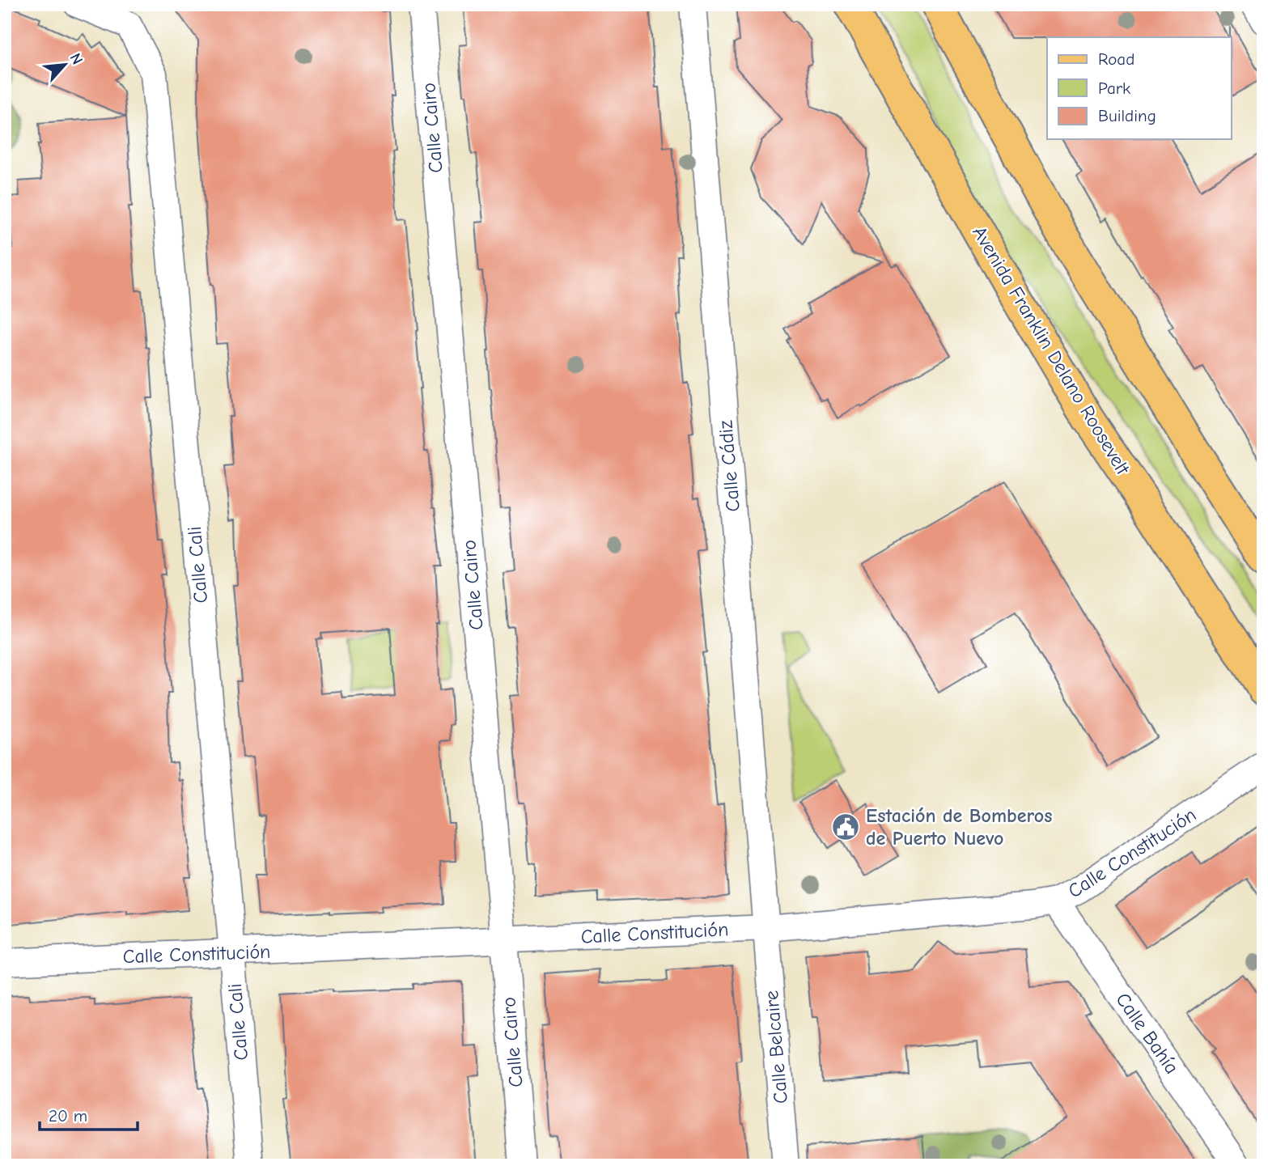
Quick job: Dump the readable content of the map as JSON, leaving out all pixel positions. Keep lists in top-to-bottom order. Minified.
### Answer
{"streets":{"main road":["Avenida Franklin Delano Roosevelt"],"street":["Calle Cairo","Calle Cádiz","Calle Cali","Calle Constitución","Calle Bahía","Calle Belcaire"]},"crossings":[["Calle Cairo","Calle Constitución"],["Calle Cádiz","Calle Constitución"],["Calle Cádiz","Calle Belcaire"],["Calle Cali","Calle Constitución"],["Calle Constitución","Calle Bahía"],["Calle Constitución","Calle Belcaire"]],"places":{"public building":["Estación de Bomberos de Puerto Nuevo"]},"legend":["Road","Park","Building"],"scale_bar":"20 m","north":"top right"}
